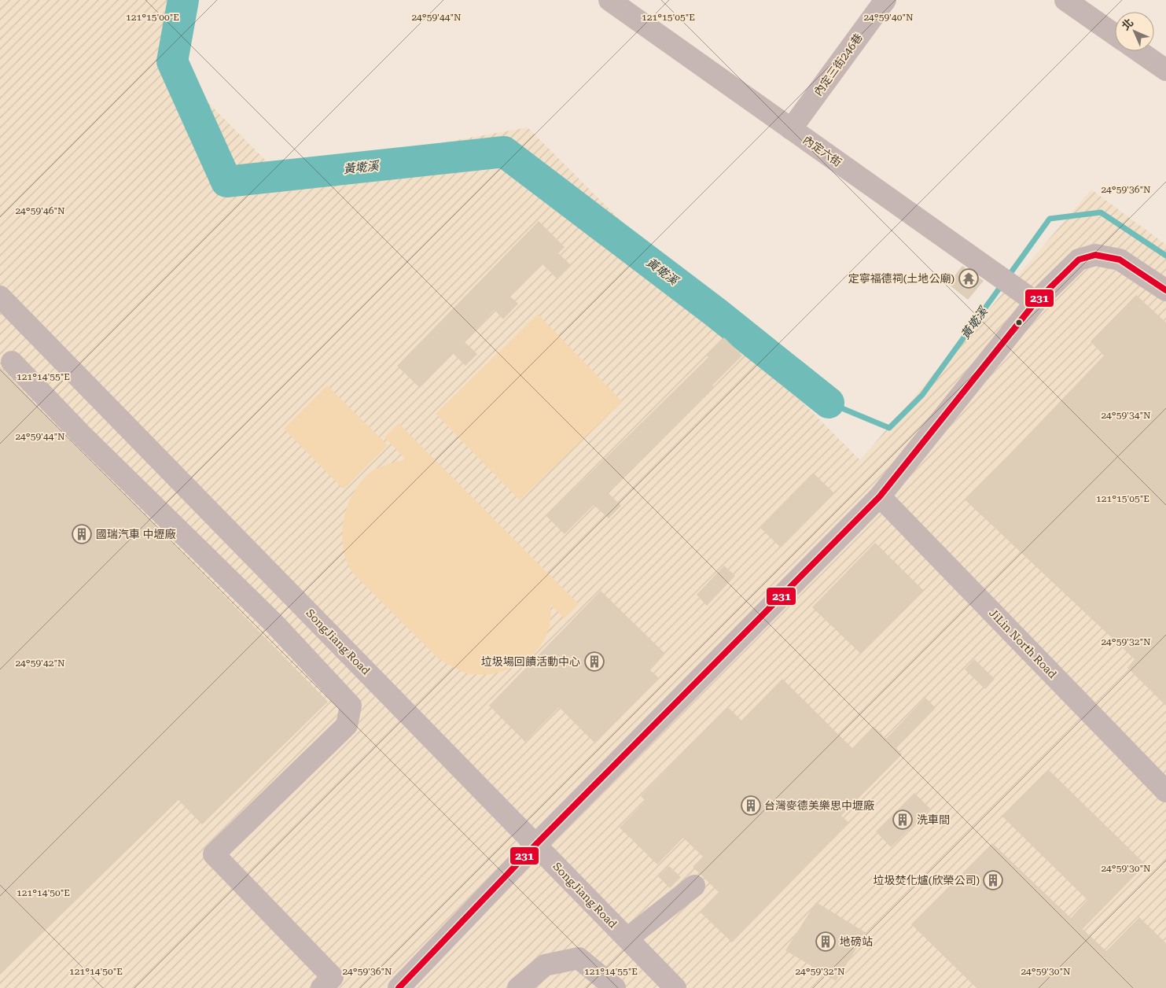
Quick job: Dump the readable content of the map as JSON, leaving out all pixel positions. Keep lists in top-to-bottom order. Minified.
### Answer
{"streets":{"street":["內定三街246巷","內定六街","SongJiang Road","JiLin North Road"]},"crossings":[["內定三街246巷","內定六街"]],"water":["黃墘溪"],"places":{"temple":["定寧福德祠(土地公廟)"],"building":["國瑞汽車 中壢廠","垃圾場回饋活動中心","台灣麥德美樂思中壢廠","洗車間","垃圾焚化爐(欣榮公司)","地磅站"]},"lines":["transit line 231"],"north":"top left","coordinates":["121°15'00\"E","24°59'44\"N","121°15'05\"E","24°59'40\"N","24°59'36\"N","24°59'46\"N","121°14'55\"E","24°59'34\"N","24°59'32\"N","24°59'42\"N","24°59'30\"N","121°14'50\"E"]}
